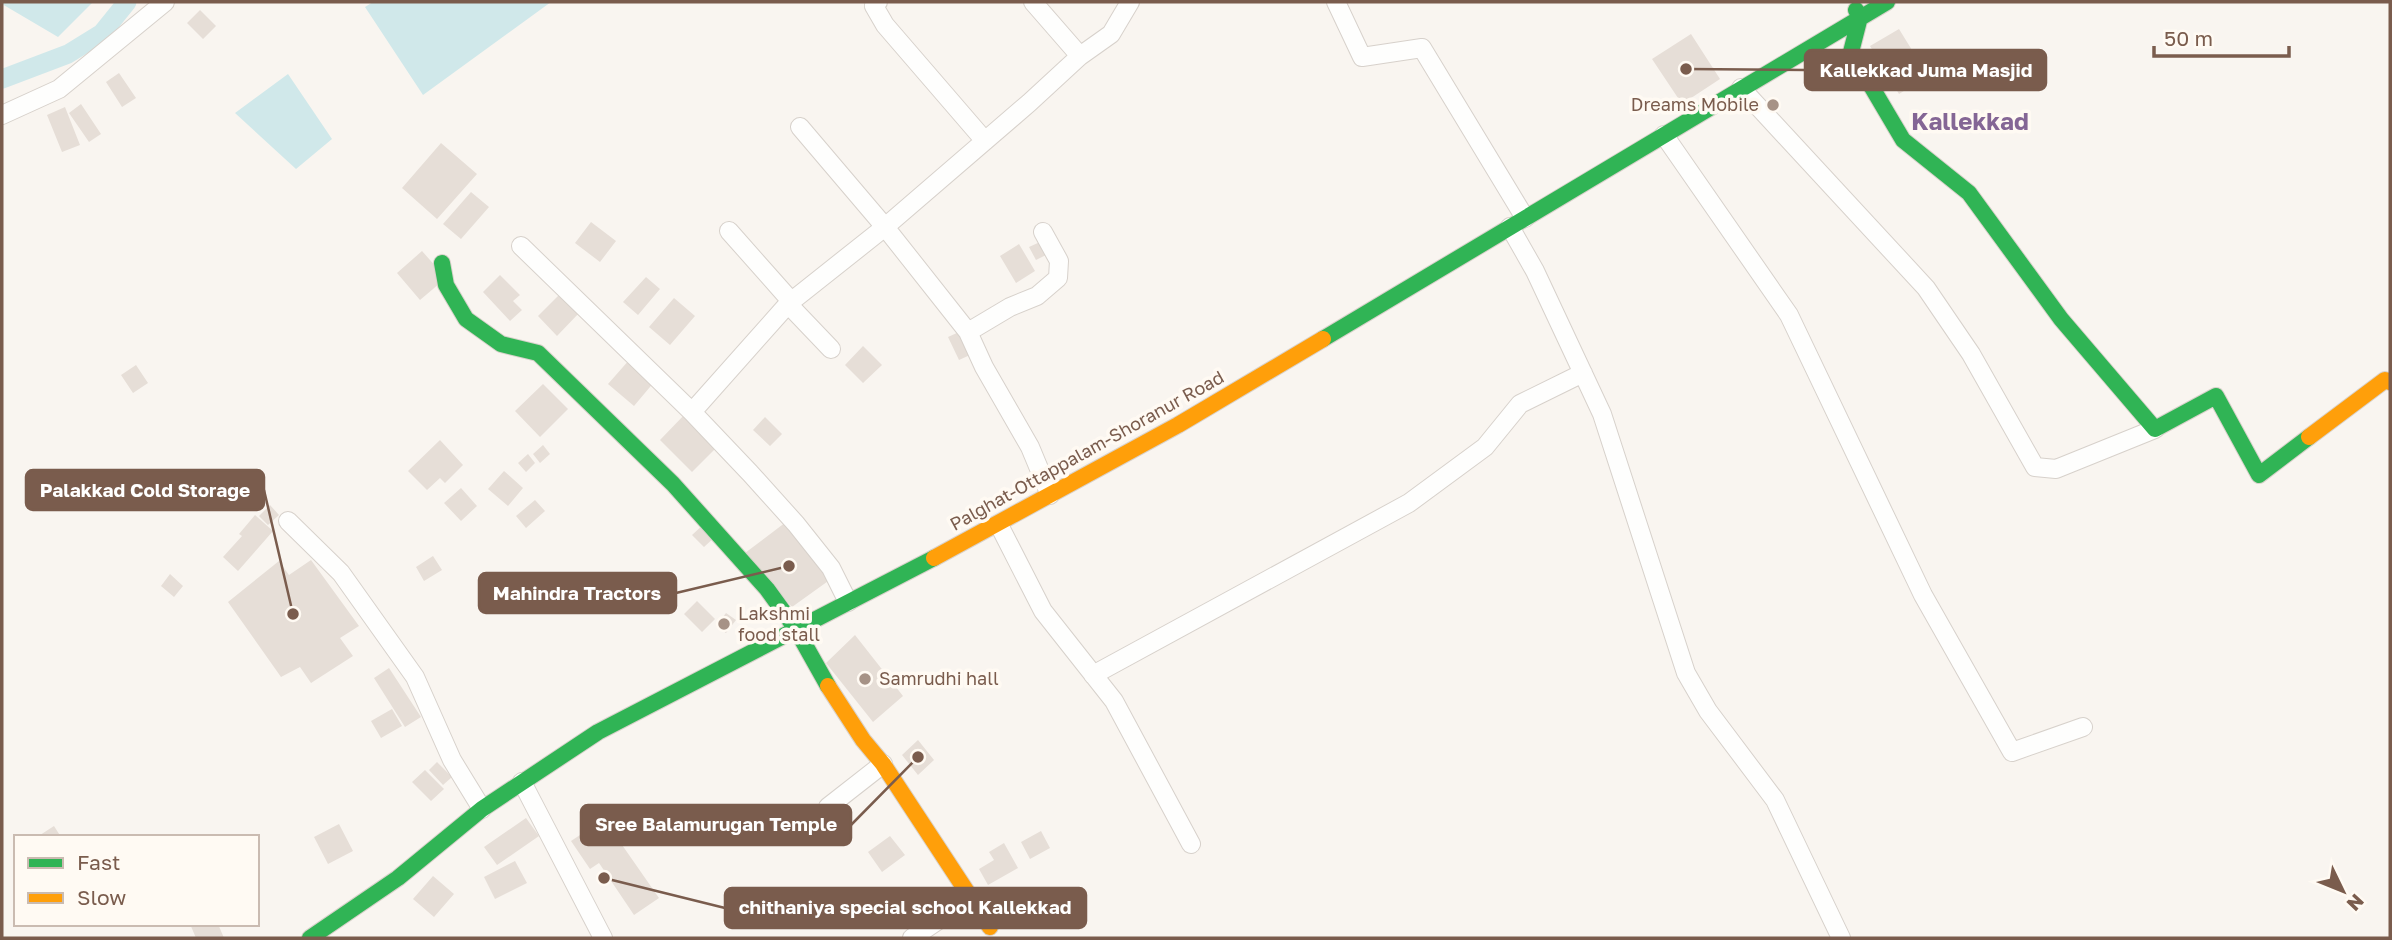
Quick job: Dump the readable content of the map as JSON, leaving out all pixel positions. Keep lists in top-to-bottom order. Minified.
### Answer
{"streets":{"main road":["Palghat-Ottappalam-Shoranur Road"]},"districts":["Kallekkad"],"places":["Kallekkad Juma Masjid","Dreams Mobile","Mahindra Tractors","Palakkad Cold Storage","Lakshmi food stall","Samrudhi hall","Sree Balamurugan Temple","chithaniya special school Kallekkad"],"legend":["Fast","Slow"],"scale_bar":"50 m","north":"bottom right"}
